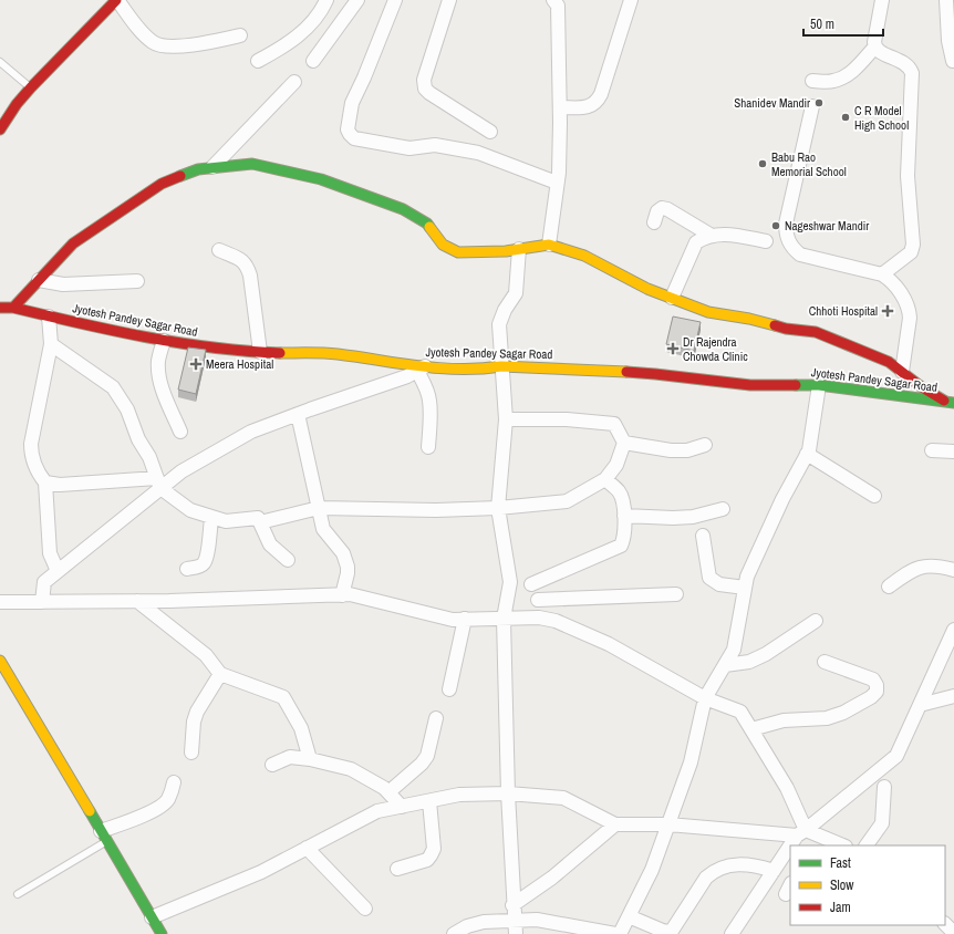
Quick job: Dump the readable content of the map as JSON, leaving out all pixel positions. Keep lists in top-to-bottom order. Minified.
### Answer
{"streets":{"main road":["Jyotesh Pandey Sagar Road"]},"places":{"other":["Shanidev Mandir","C R Model High School","Babu Rao Memorial School","Nageshwar Mandir"],"health":["Chhoti Hospital","Dr Rajendra Chowda Clinic","Meera Hospital"]},"legend":["Fast","Slow","Jam"],"scale_bar":"50 m"}
